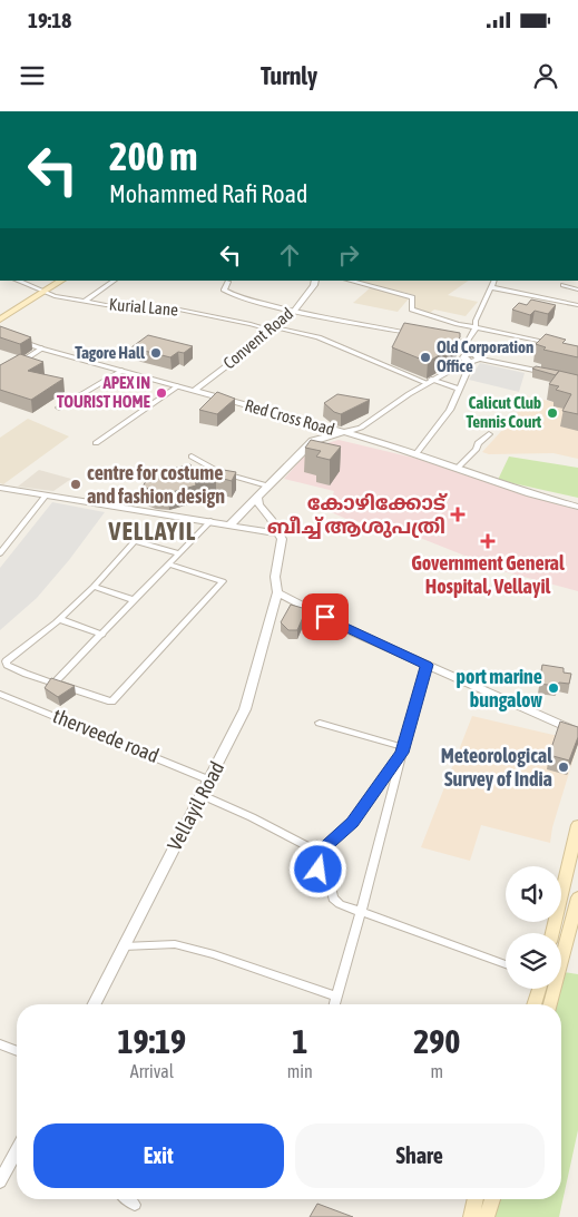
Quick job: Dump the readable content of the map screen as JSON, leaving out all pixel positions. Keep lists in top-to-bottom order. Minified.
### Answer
{"streets":{"street":["Kurial Lane","Convent Road","Red Cross Road","therveede road","Vellayil Road"]},"crossings":[["Kurial Lane","Convent Road"],["Convent Road","Red Cross Road"],["therveede road","Vellayil Road"]],"districts":["VELLAYIL"],"places":{"other":["Tagore Hall","Old Corporation Office","APEX IN TOURIST HOME","Calicut Club Tennis Court","centre for costume and fashion design","port marine bungalow","Meteorological Survey of India"],"health":["കോഴിക്കോട് ബീച്ച് ആശുപത്രി","Government General Hospital, Vellayil"]},"page":{"status":"19:18","header":"Turnly","turn":["200 m","Mohammed Rafi Road"],"eta":["19:19","Arrival","1","min","290","m"],"buttons":["Exit","Share"]}}
